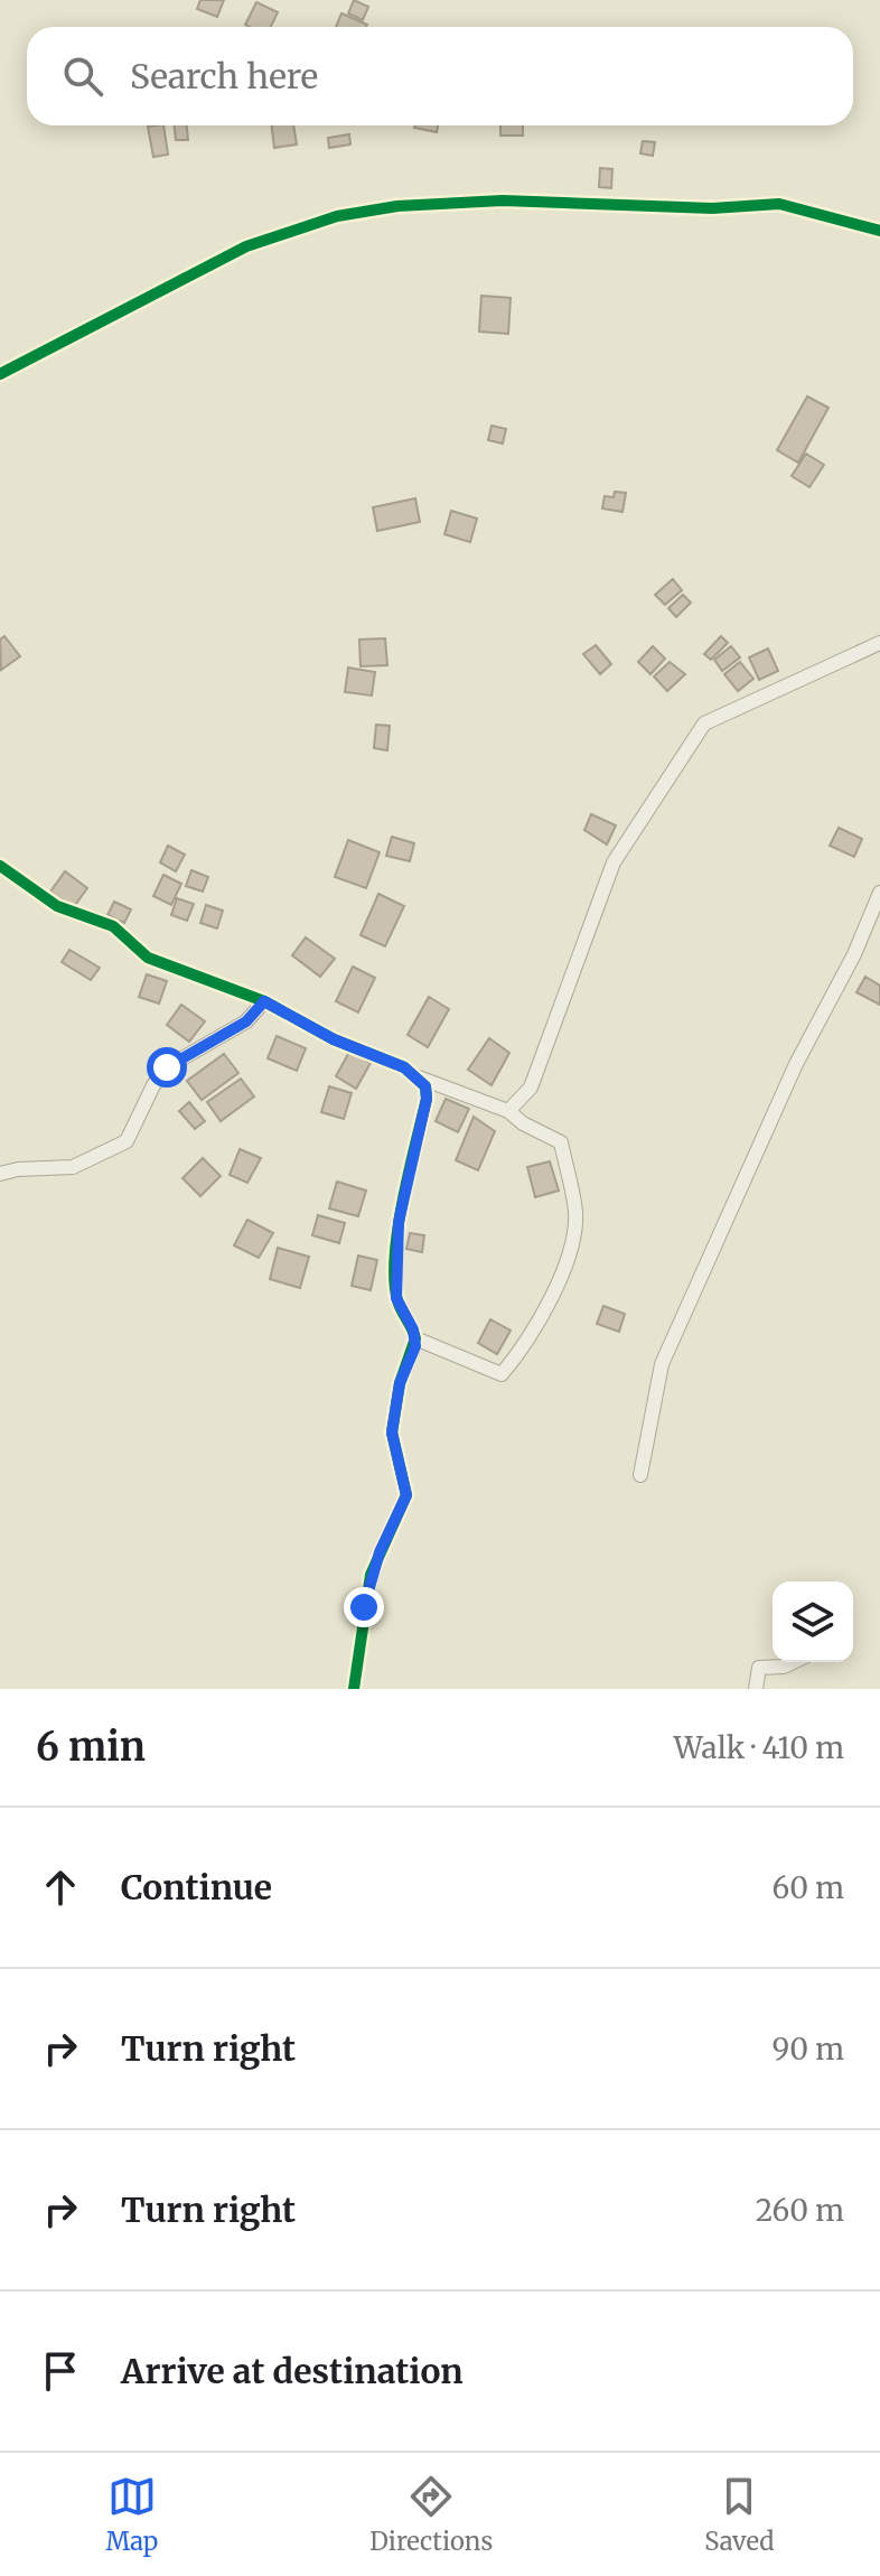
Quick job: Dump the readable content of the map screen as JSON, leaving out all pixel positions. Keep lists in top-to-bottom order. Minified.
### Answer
{"page":{"search":"Search here","heading":["6 min","Walk · 410 m"],"list":[["Continue","60 m"],["Turn right","90 m"],["Turn right","260 m"],"Arrive at destination"],"nav":["Map","Directions","Saved"]}}
